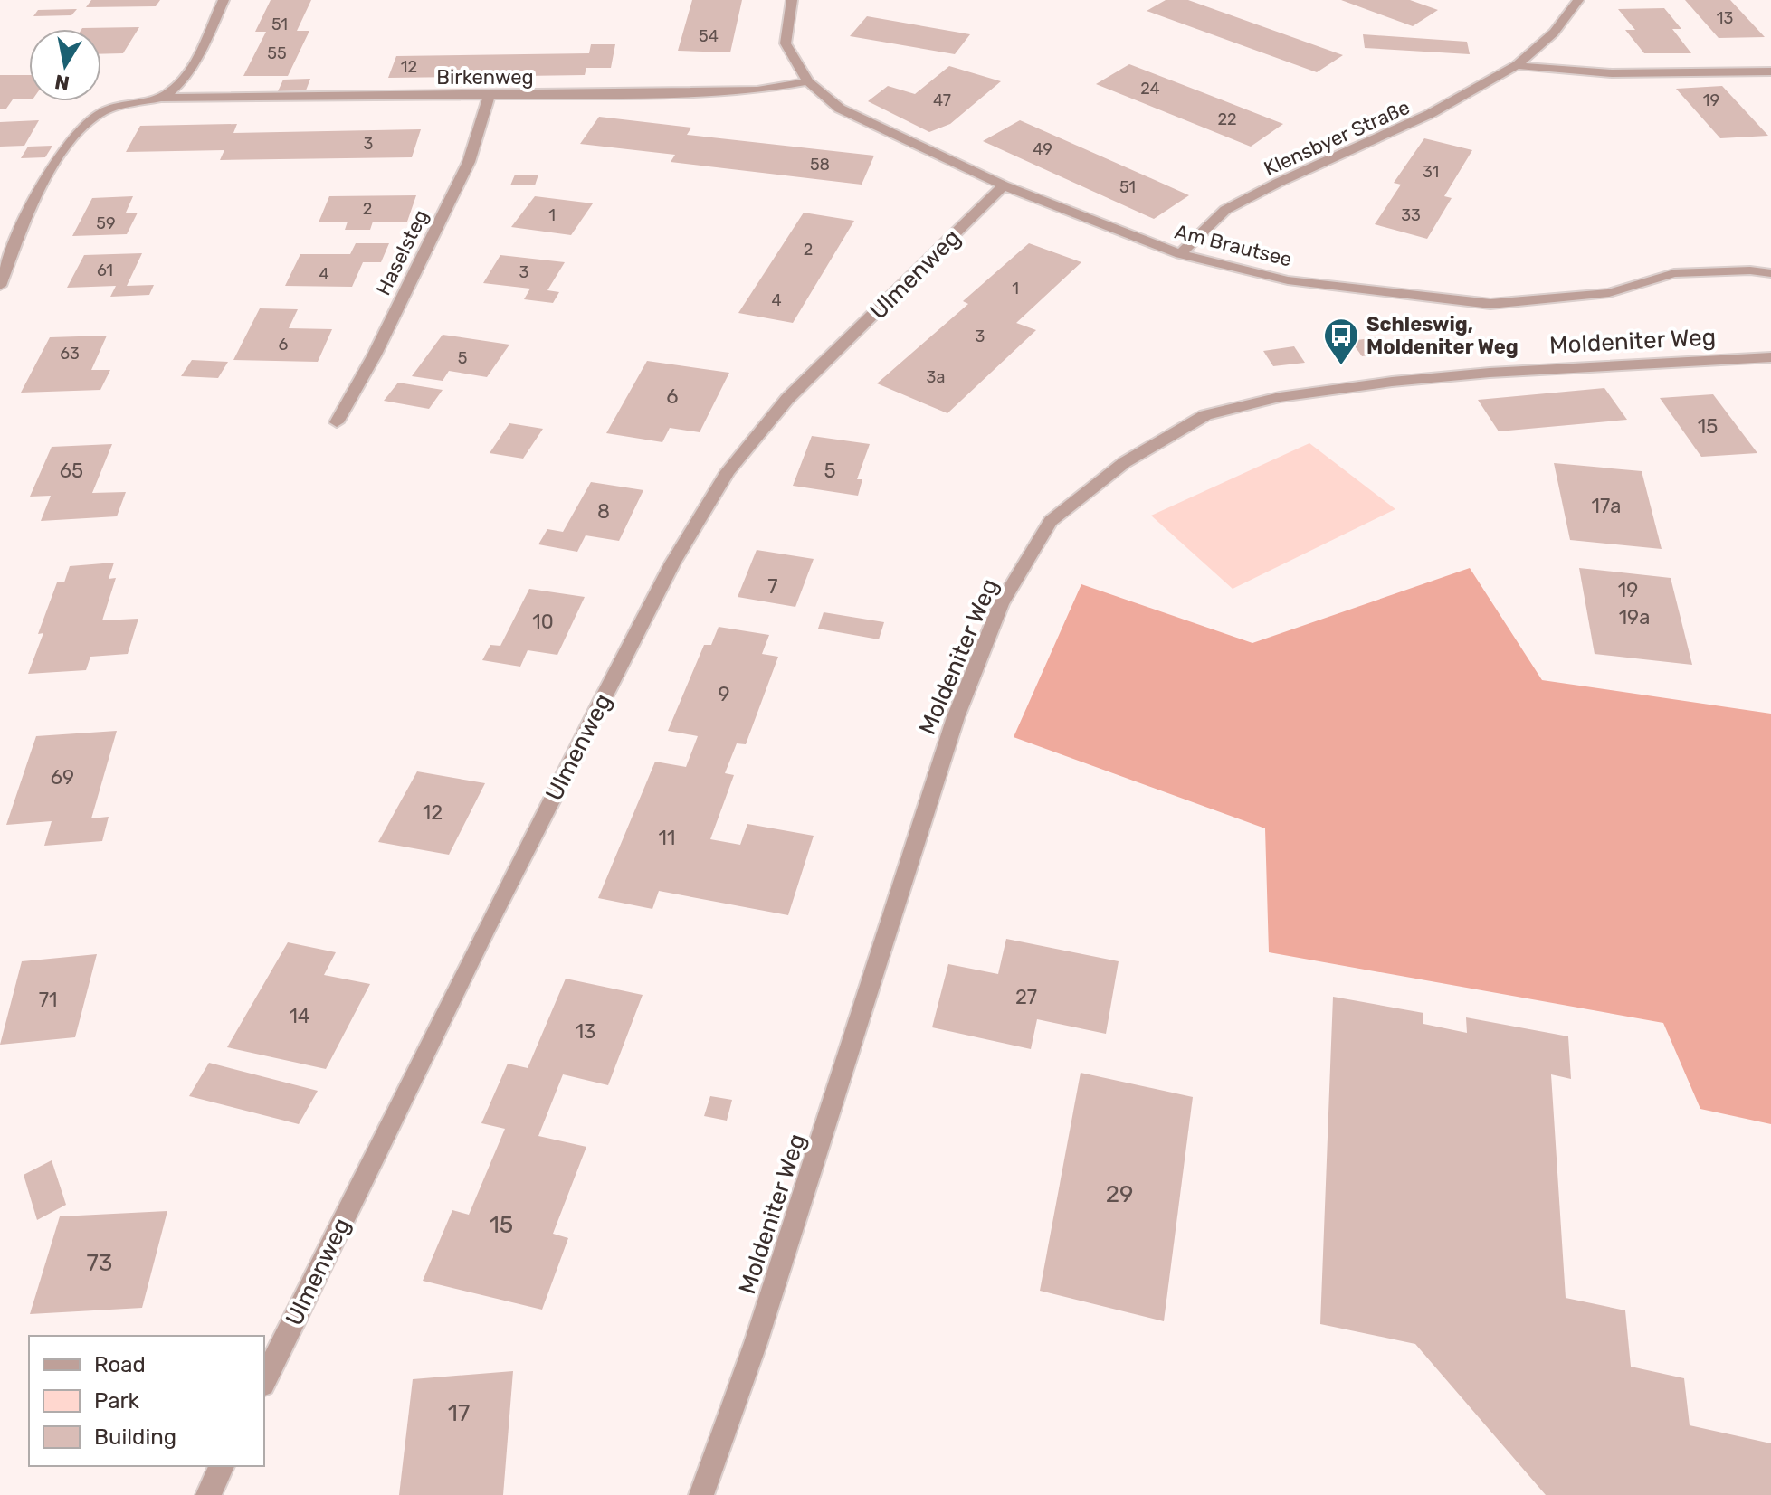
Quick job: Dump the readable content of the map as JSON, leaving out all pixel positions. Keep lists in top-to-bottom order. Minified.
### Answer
{"streets":{"street":["Birkenweg","Klensbyer Straße","Am Brautsee","Haselsteg","Ulmenweg","Moldeniter Weg"]},"crossings":[["Birkenweg","Am Brautsee"],["Birkenweg","Haselsteg"],["Klensbyer Straße","Am Brautsee"],["Am Brautsee","Ulmenweg"]],"places":{"bus stop":["Schleswig, Moldeniter Weg"]},"house_numbers":["13","51","54","55","12","24","47","19","22","3","49","58","31","51","2","1","33","59","2","61","3","4","1","4","3","6","63","5","3a","6","15","65","5","17a","8","7","19","19a","10","9","69","12","11","27","71","14","13","29","15","73","17"],"legend":["Road","Park","Building"],"north":"bottom"}
